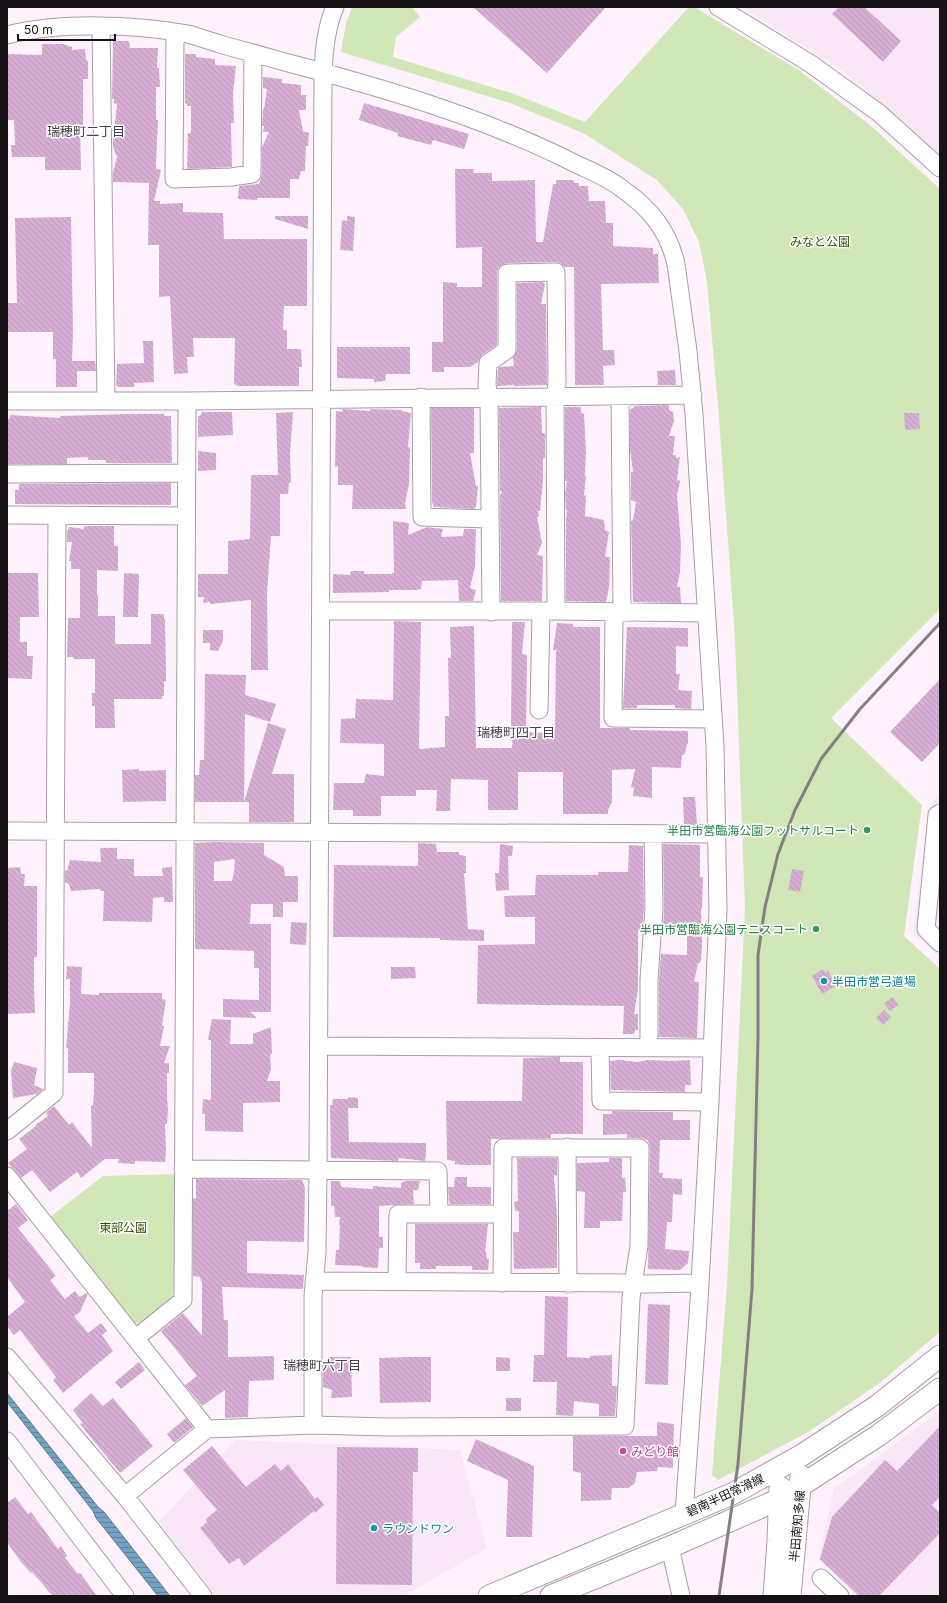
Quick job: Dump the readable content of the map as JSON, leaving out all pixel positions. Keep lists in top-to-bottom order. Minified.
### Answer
{"streets":{"main road":["碧南半田常滑線","半田南知多線"]},"crossings":[["碧南半田常滑線","半田南知多線"]],"districts":["瑞穂町二丁目","瑞穂町四丁目","瑞穂町六丁目"],"parks":["みなと公園","東部公園"],"places":["半田市営臨海公園フットサルコート","半田市営臨海公園テニスコート","半田市営弓道場","みどり館","ラウンドワン"],"scale_bar":"50 m"}
